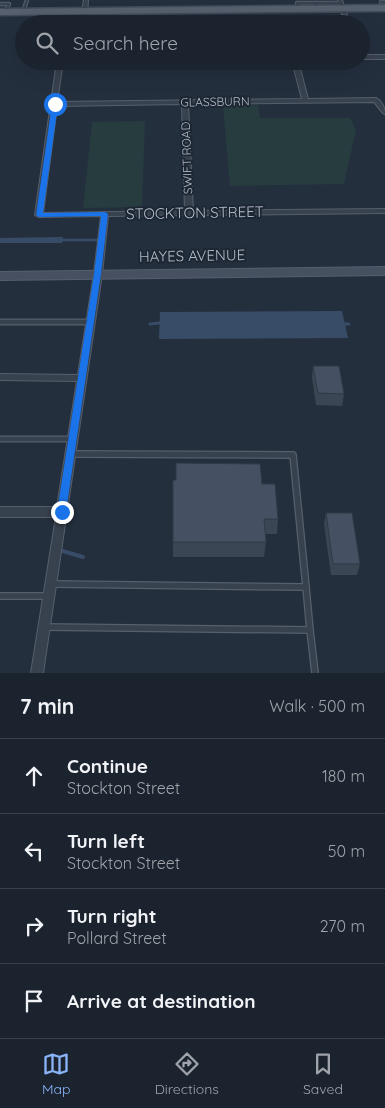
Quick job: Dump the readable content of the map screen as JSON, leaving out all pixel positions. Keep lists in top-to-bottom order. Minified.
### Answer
{"streets":{"street":["GLASSBURN","SWIFT ROAD","STOCKTON STREET","HAYES AVENUE"]},"crossings":[["GLASSBURN","SWIFT ROAD"],["GLASSBURN","STOCKTON STREET"],["SWIFT ROAD","STOCKTON STREET"]],"page":{"search":"Search here","heading":["7 min","Walk · 500 m"],"list":[["Continue","Stockton Street","180 m"],["Turn left","Stockton Street","50 m"],["Turn right","Pollard Street","270 m"],"Arrive at destination"],"nav":["Map","Directions","Saved"]}}
